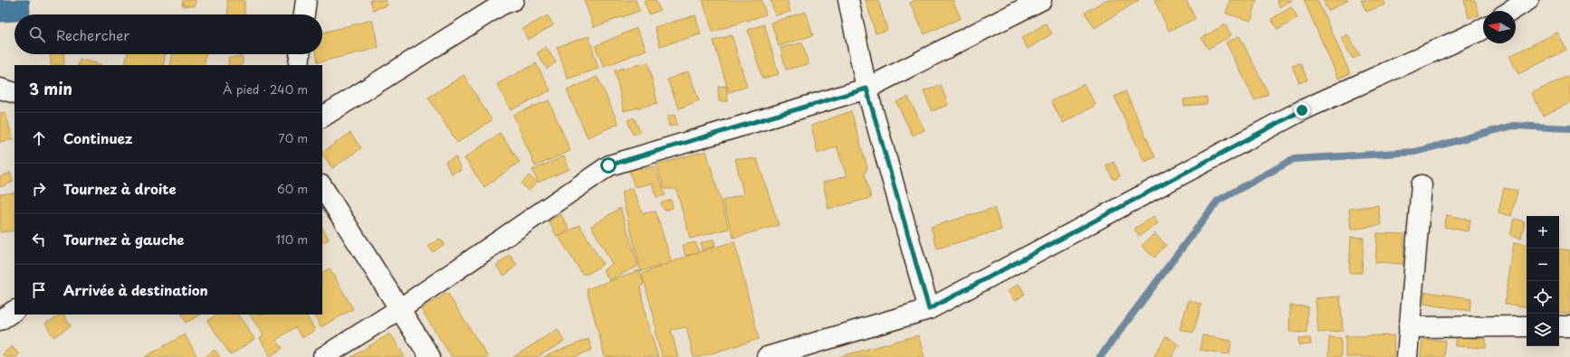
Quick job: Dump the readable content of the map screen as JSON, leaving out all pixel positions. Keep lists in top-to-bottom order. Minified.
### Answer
{"north":"left","page":{"search":"Rechercher","heading":["3 min","À pied · 240 m"],"list":[["Continuez","70 m"],["Tournez à droite","60 m"],["Tournez à gauche","110 m"],"Arrivée à destination"],"map_buttons":["+","−"]}}
